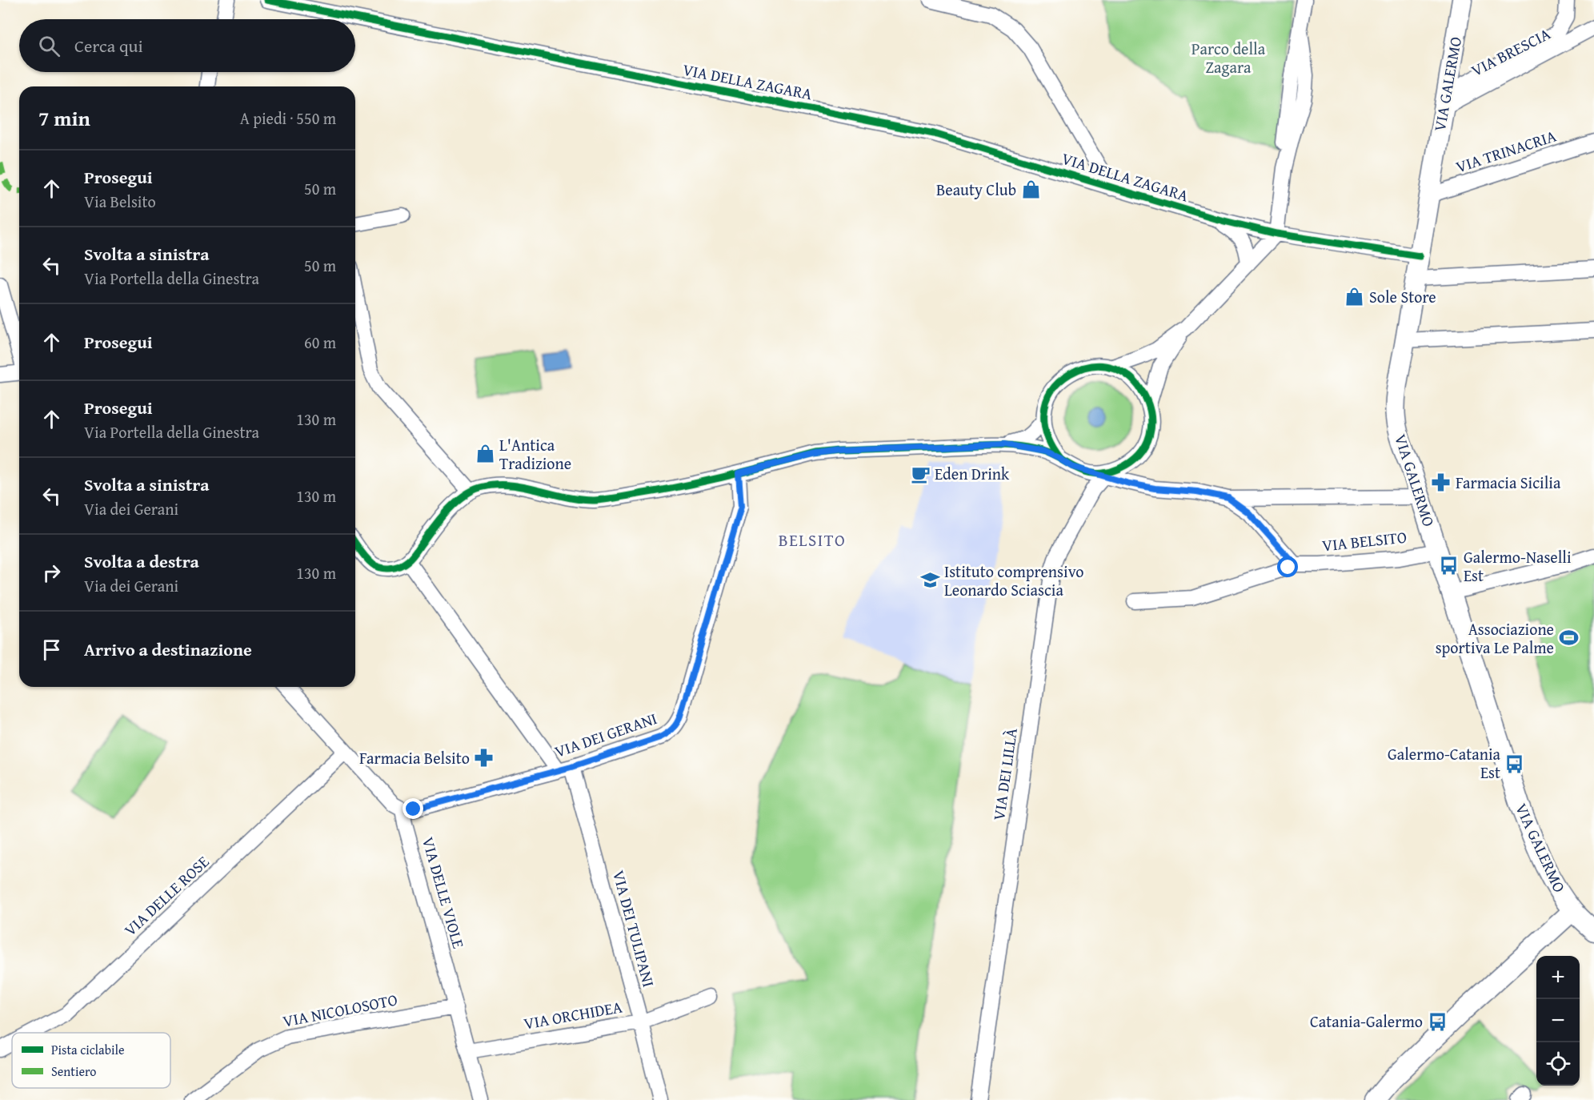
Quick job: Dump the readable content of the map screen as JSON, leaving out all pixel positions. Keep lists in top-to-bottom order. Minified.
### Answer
{"streets":{"main road":["VIA GALERMO"],"street":["VIA BRESCIA","VIA DELLA ZAGARA","VIA TRINACRIA","VIA BELSITO","VIA DEI GERANI","VIA DEI LILLÀ","VIA DELLE VIOLE","VIA DELLE ROSE","VIA DEI TULIPANI","VIA NICOLOSOTO","VIA ORCHIDEA"]},"crossings":[["VIA BRESCIA","VIA GALERMO"],["VIA GALERMO","VIA TRINACRIA"],["VIA GALERMO","VIA BELSITO"],["VIA DEI GERANI","VIA DELLE VIOLE"],["VIA DEI GERANI","VIA DEI TULIPANI"],["VIA DELLE VIOLE","VIA NICOLOSOTO"],["VIA DELLE VIOLE","VIA ORCHIDEA"],["VIA DEI TULIPANI","VIA ORCHIDEA"]],"districts":["BELSITO"],"parks":["Parco della Zagara"],"places":{"shop":["Beauty Club","Sole Store","L'Antica Tradizione"],"cafe":["Eden Drink"],"pharmacy":["Farmacia Sicilia","Farmacia Belsito"],"bus stop":["Galermo-Naselli Est","Galermo-Catania Est","Catania-Galermo"],"school or university":["Istituto comprensivo Leonardo Sciascia"],"sports":["Associazione sportiva Le Palme"]},"legend":["Pista ciclabile","Sentiero"],"page":{"search":"Cerca qui","heading":["7 min","A piedi · 550 m"],"list":[["Prosegui","Via Belsito","50 m"],["Svolta a sinistra","Via Portella della Ginestra","50 m"],["Prosegui","60 m"],["Prosegui","Via Portella della Ginestra","130 m"],["Svolta a sinistra","Via dei Gerani","130 m"],["Svolta a destra","Via dei Gerani","130 m"],"Arrivo a destinazione"],"map_buttons":["+","−"]}}
